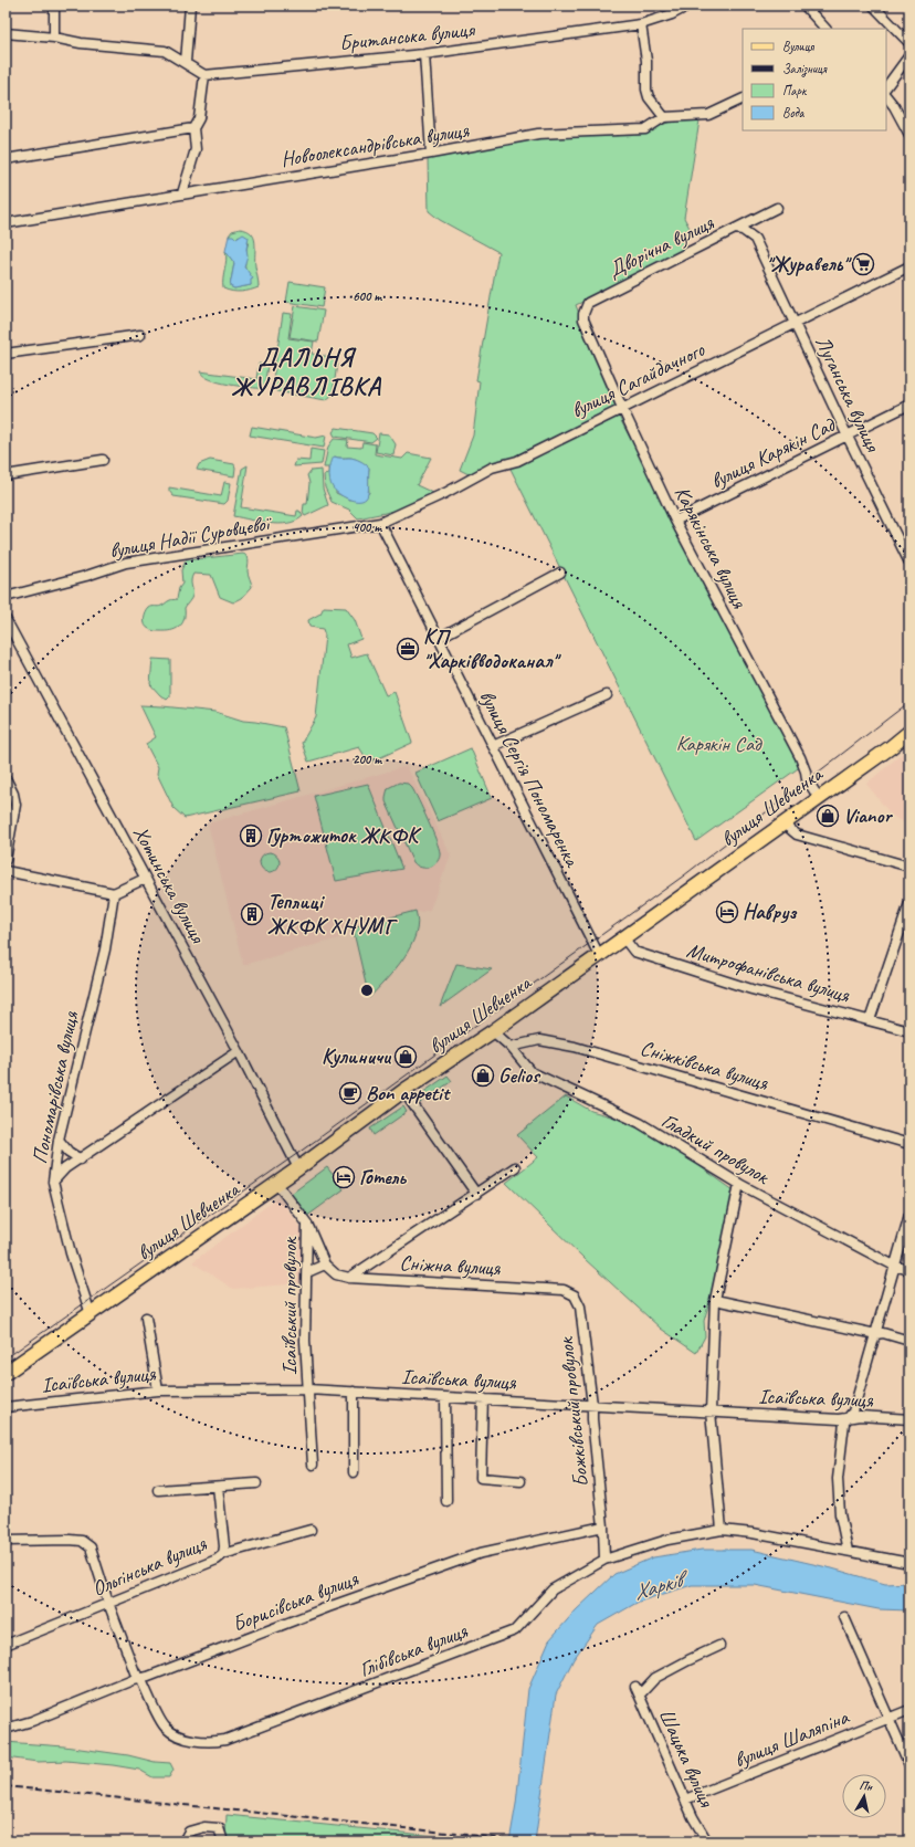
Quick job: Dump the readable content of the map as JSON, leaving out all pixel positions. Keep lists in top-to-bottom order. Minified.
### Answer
{"streets":{"main road":["вулиця Шевченка"],"street":["Британська вулиця","Новоолександрівська вулиця","Дворічна вулиця","вулиця Сагайдачного","Луганська вулиця","вулиця Карякін Сад","вулиця Надії Суровцевої","Карякінська вулиця","вулиця Сергія Пономаренка","Хотинська вулиця","Митрофанівська вулиця","Сніжківська вулиця","Пономарівська вулиця","Гладкий провулок","Сніжна вулиця","Ісаївський провулок","Ісаївська вулиця","Божківський провулок","Ольгінська вулиця","Борисівська вулиця","Глібівська вулиця","вулиця Шаляпіна","Шацька вулиця"]},"crossings":[["Дворічна вулиця","Луганська вулиця"],["Дворічна вулиця","Карякінська вулиця"],["вулиця Сагайдачного","Луганська вулиця"],["вулиця Сагайдачного","вулиця Надії Суровцевої"],["вулиця Сагайдачного","Карякінська вулиця"],["вулиця Сагайдачного","вулиця Сергія Пономаренка"],["Луганська вулиця","вулиця Карякін Сад"],["вулиця Карякін Сад","Карякінська вулиця"],["вулиця Надії Суровцевої","вулиця Сергія Пономаренка"],["Карякінська вулиця","вулиця Шевченка"],["вулиця Сергія Пономаренка","вулиця Шевченка"],["вулиця Шевченка","Хотинська вулиця"],["вулиця Шевченка","Митрофанівська вулиця"],["вулиця Шевченка","Пономарівська вулиця"],["вулиця Шевченка","Ісаївський провулок"],["Сніжківська вулиця","Гладкий провулок"],["Сніжна вулиця","Божківський провулок"],["Ісаївський провулок","Ісаївська вулиця"],["Ісаївська вулиця","Божківський провулок"],["Божківський провулок","Борисівська вулиця"],["Ольгінська вулиця","Глібівська вулиця"],["Борисівська вулиця","Глібівська вулиця"],["вулиця Шаляпіна","Шацька вулиця"]],"districts":["ДАЛЬНЯ ЖУРАВЛІВКА"],"water":["Харків"],"parks":["Карякін Сад"],"places":{"supermarket":["\"Журавель\""],"office":["КП \"Харківводоканал\""],"shop":["Vianor","Кулиничи","Gelios"],"building":["Гуртожиток ЖКФК","Теплиці ЖКФК ХНУМГ"],"hotel":["Навруз","Готель"],"cafe":["Bon appetit"]},"legend":["Вулиця","Залізниця","Парк","Вода"],"north":"top","rings":["600 m","400 m","200 m"]}
